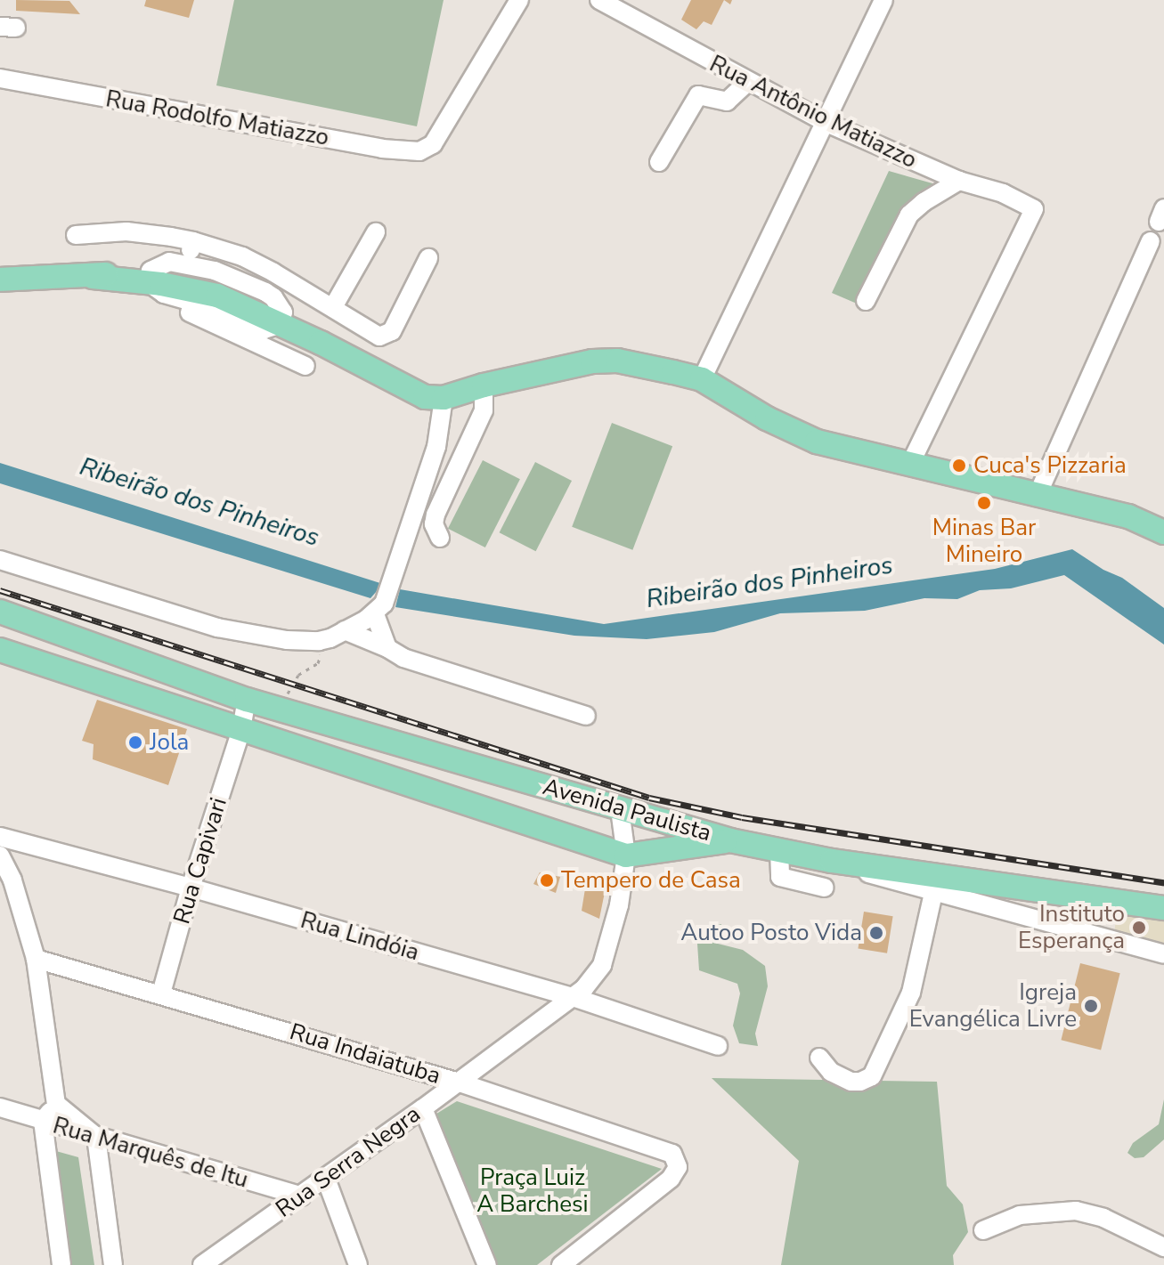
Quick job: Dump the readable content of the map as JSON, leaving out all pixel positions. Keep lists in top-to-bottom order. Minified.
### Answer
{"streets":{"main road":["Avenida Paulista"],"street":["Rua Antônio Matiazzo","Rua Rodolfo Matiazzo","Rua Capivari","Rua Lindóia","Rua Indaiatuba","Rua Marquês de Itu","Rua Serra Negra"]},"crossings":[["Avenida Paulista","Rua Capivari"],["Avenida Paulista","Rua Serra Negra"],["Rua Capivari","Rua Lindóia"],["Rua Capivari","Rua Indaiatuba"],["Rua Lindóia","Rua Serra Negra"],["Rua Indaiatuba","Rua Serra Negra"],["Rua Marquês de Itu","Rua Serra Negra"]],"water":["Ribeirão dos Pinheiros"],"parks":["Praça Luiz A Barchesi"],"places":["Cuca's Pizzaria","Minas Bar Mineiro","Jola","Tempero de Casa","Instituto Esperança","Autoo Posto Vida","Igreja Evangélica Livre"]}
